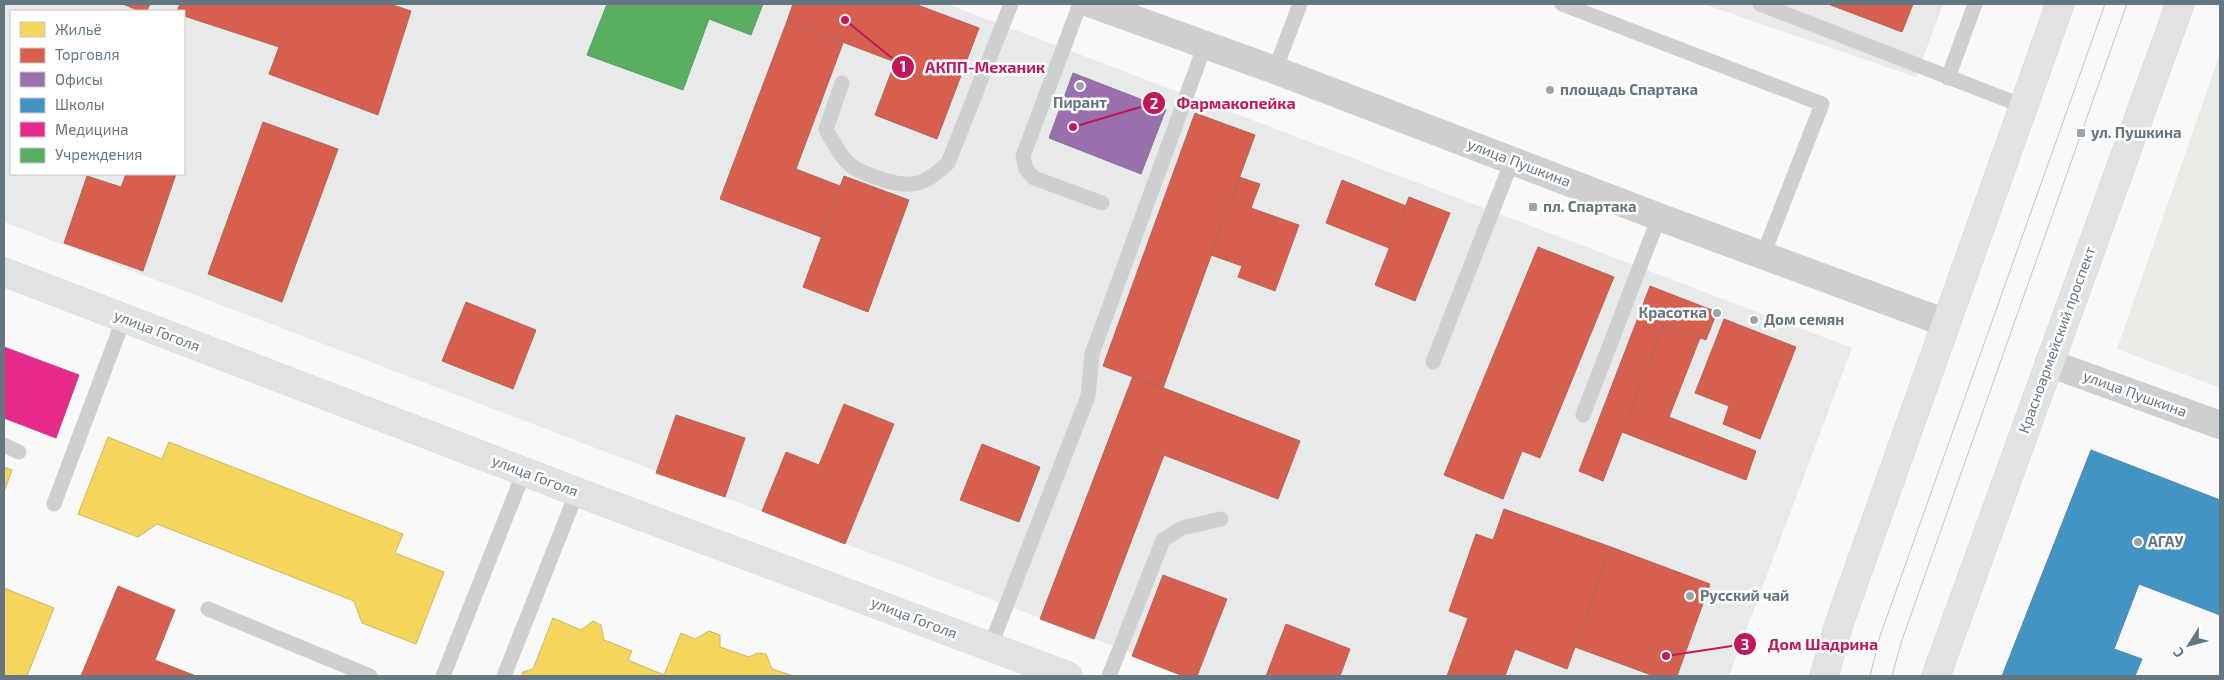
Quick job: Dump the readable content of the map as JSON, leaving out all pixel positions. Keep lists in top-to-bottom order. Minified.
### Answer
{"streets":{"main road":["улица Гоголя","Красноармейский проспект"],"street":["улица Пушкина"]},"crossings":[["улица Пушкина","Красноармейский проспект"]],"places":{"other":["АКПП-Механик","Пирант","площадь Спартака","Фармакопейка","Красотка","Дом семян","АГАУ","Русский чай","Дом Шадрина"],"transit":["ул. Пушкина","пл. Спартака"]},"legend":["Жильё","Торговля","Офисы","Школы","Медицина","Учреждения"],"north":"bottom left"}
